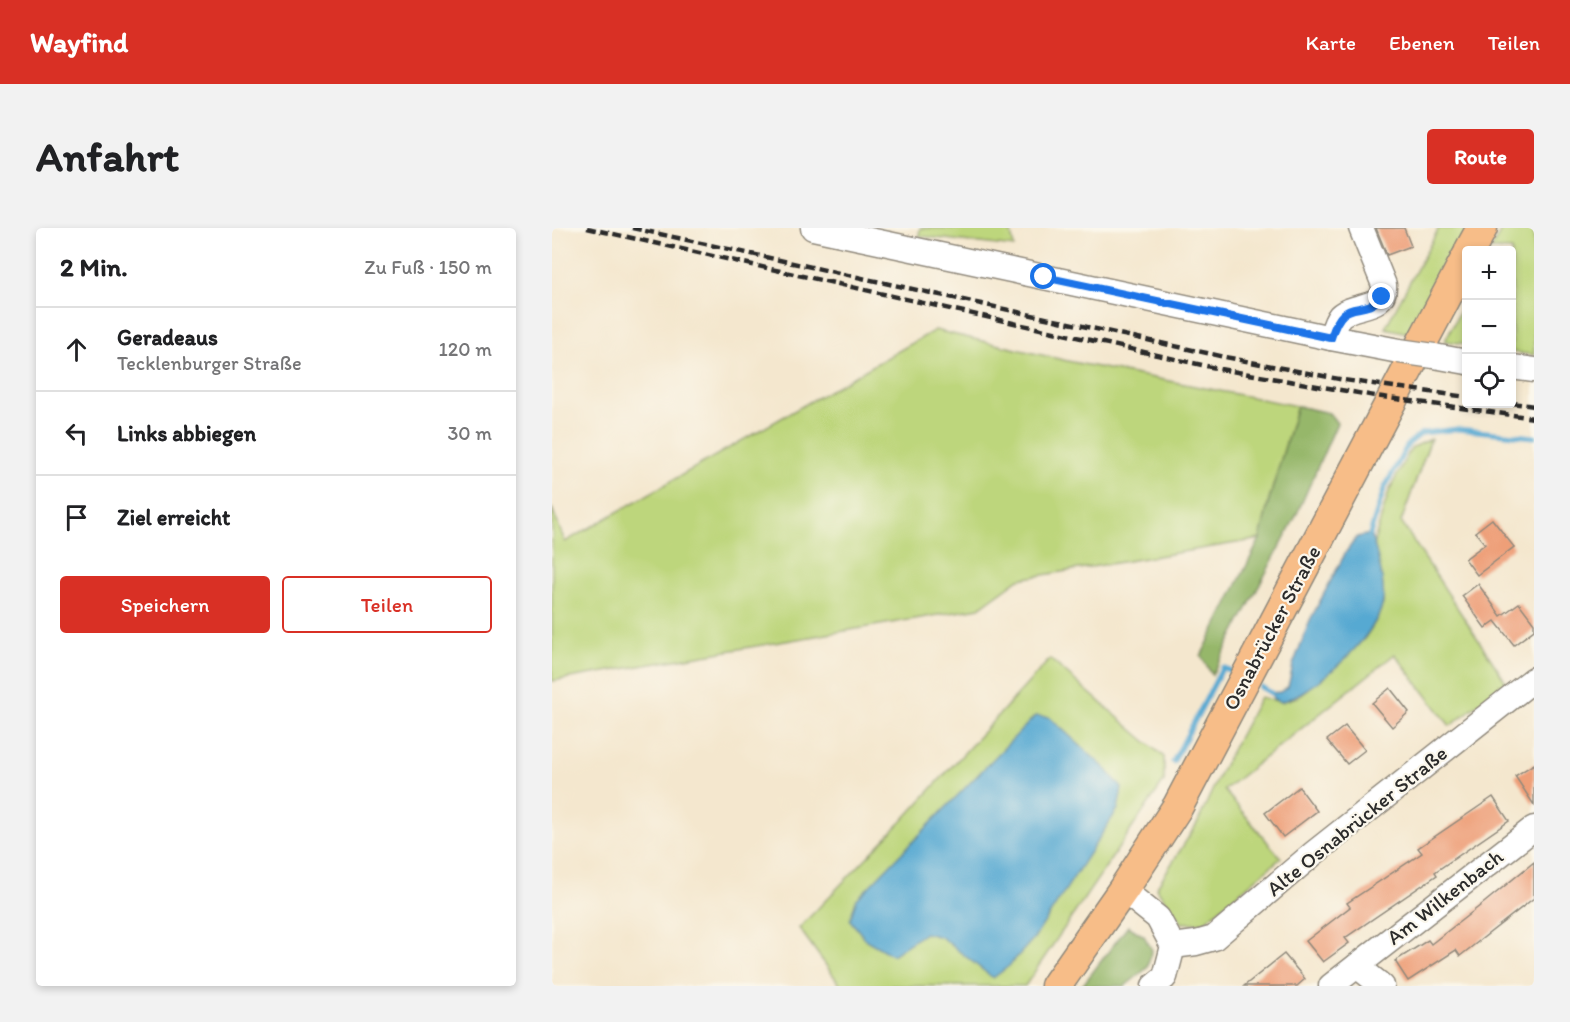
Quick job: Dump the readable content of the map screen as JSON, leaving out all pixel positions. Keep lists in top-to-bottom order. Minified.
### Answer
{"streets":{"main road":["Osnabrücker Straße"],"street":["Alte Osnabrücker Straße","Am Wilkenbach"]},"page":{"header":"Wayfind","nav":["Karte","Ebenen","Teilen"],"buttons":["Route",["Speichern","Teilen"]],"title":"Anfahrt","heading":["2 Min.","Zu Fuß · 150 m"],"map_buttons":["+","−"],"list":[["Geradeaus","Tecklenburger Straße","120 m"],["Links abbiegen","30 m"],"Ziel erreicht"]}}
